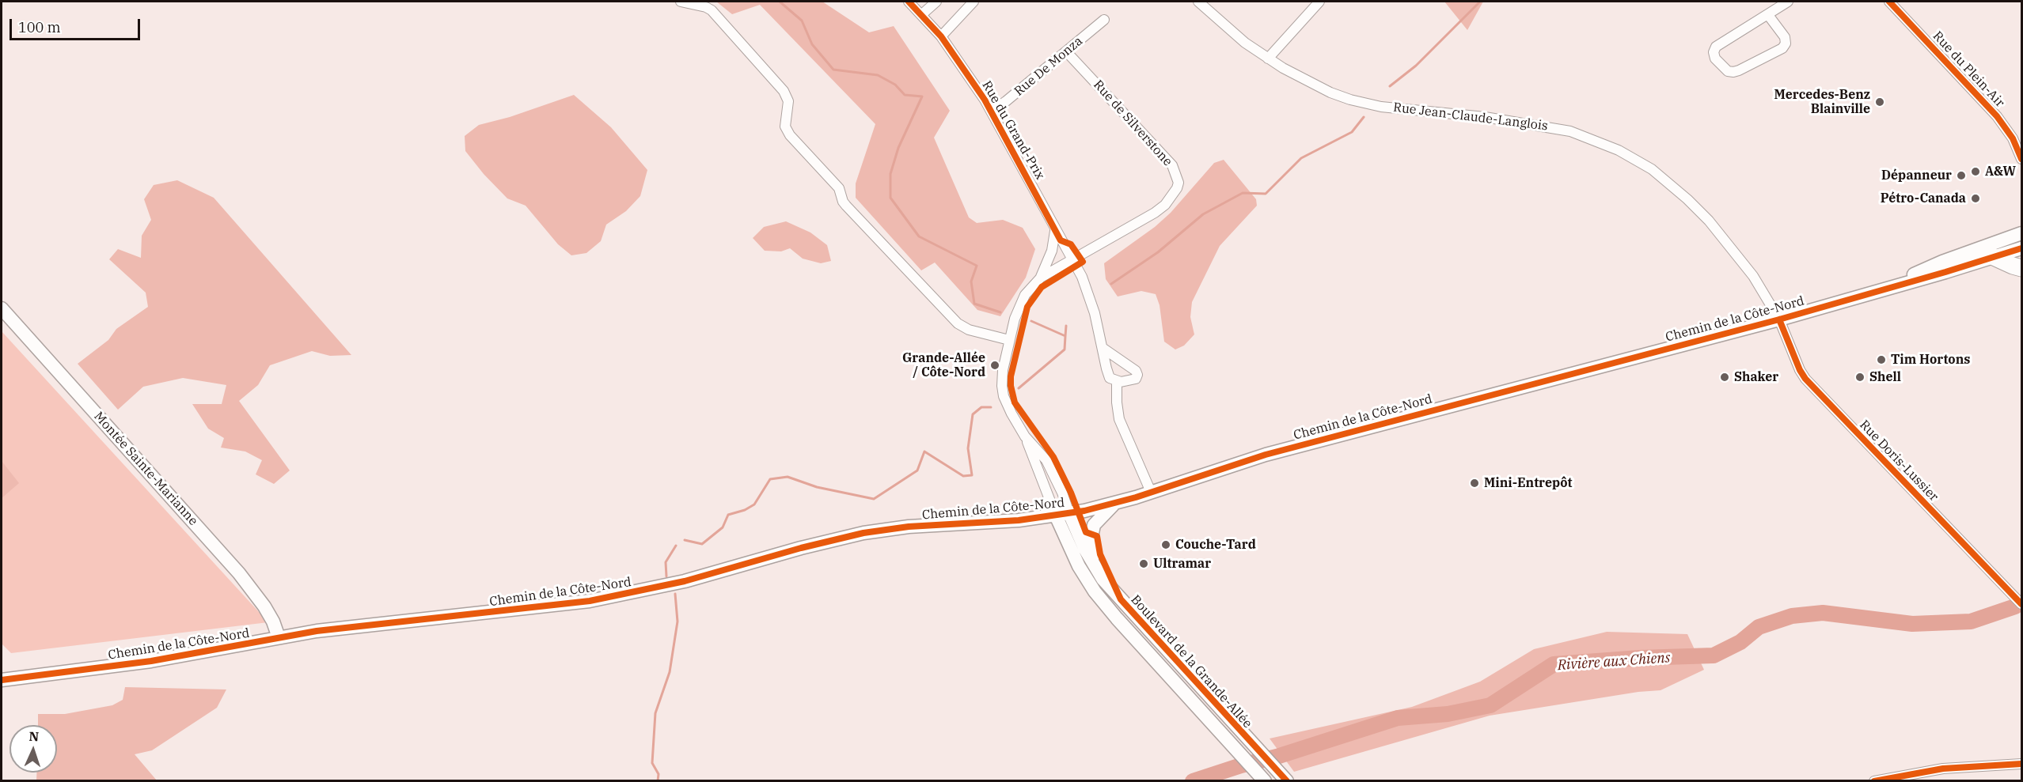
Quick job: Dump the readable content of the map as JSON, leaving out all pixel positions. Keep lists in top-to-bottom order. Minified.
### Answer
{"streets":{"street":["Rue De Monza","Rue du Plein-Air","Rue Jean-Claude-Langlois","Rue de Silverstone","Rue du Grand-Prix","Chemin de la Côte-Nord","Rue Doris-Lussier","Montée Sainte-Marianne","Boulevard de la Grande-Allée"]},"crossings":[["Rue De Monza","Rue de Silverstone"],["Rue De Monza","Rue du Grand-Prix"],["Rue Jean-Claude-Langlois","Chemin de la Côte-Nord"],["Rue Jean-Claude-Langlois","Rue Doris-Lussier"],["Rue de Silverstone","Rue du Grand-Prix"],["Rue de Silverstone","Boulevard de la Grande-Allée"],["Rue du Grand-Prix","Boulevard de la Grande-Allée"],["Chemin de la Côte-Nord","Rue Doris-Lussier"],["Chemin de la Côte-Nord","Montée Sainte-Marianne"],["Chemin de la Côte-Nord","Boulevard de la Grande-Allée"]],"water":["Rivière aux Chiens"],"places":["Mercedes-Benz Blainville","A&W","Dépanneur","Pétro-Canada","Tim Hortons","Grande-Allée / Côte-Nord","Shaker","Shell","Mini-Entrepôt","Couche-Tard","Ultramar"],"scale_bar":"100 m","north":"top"}
